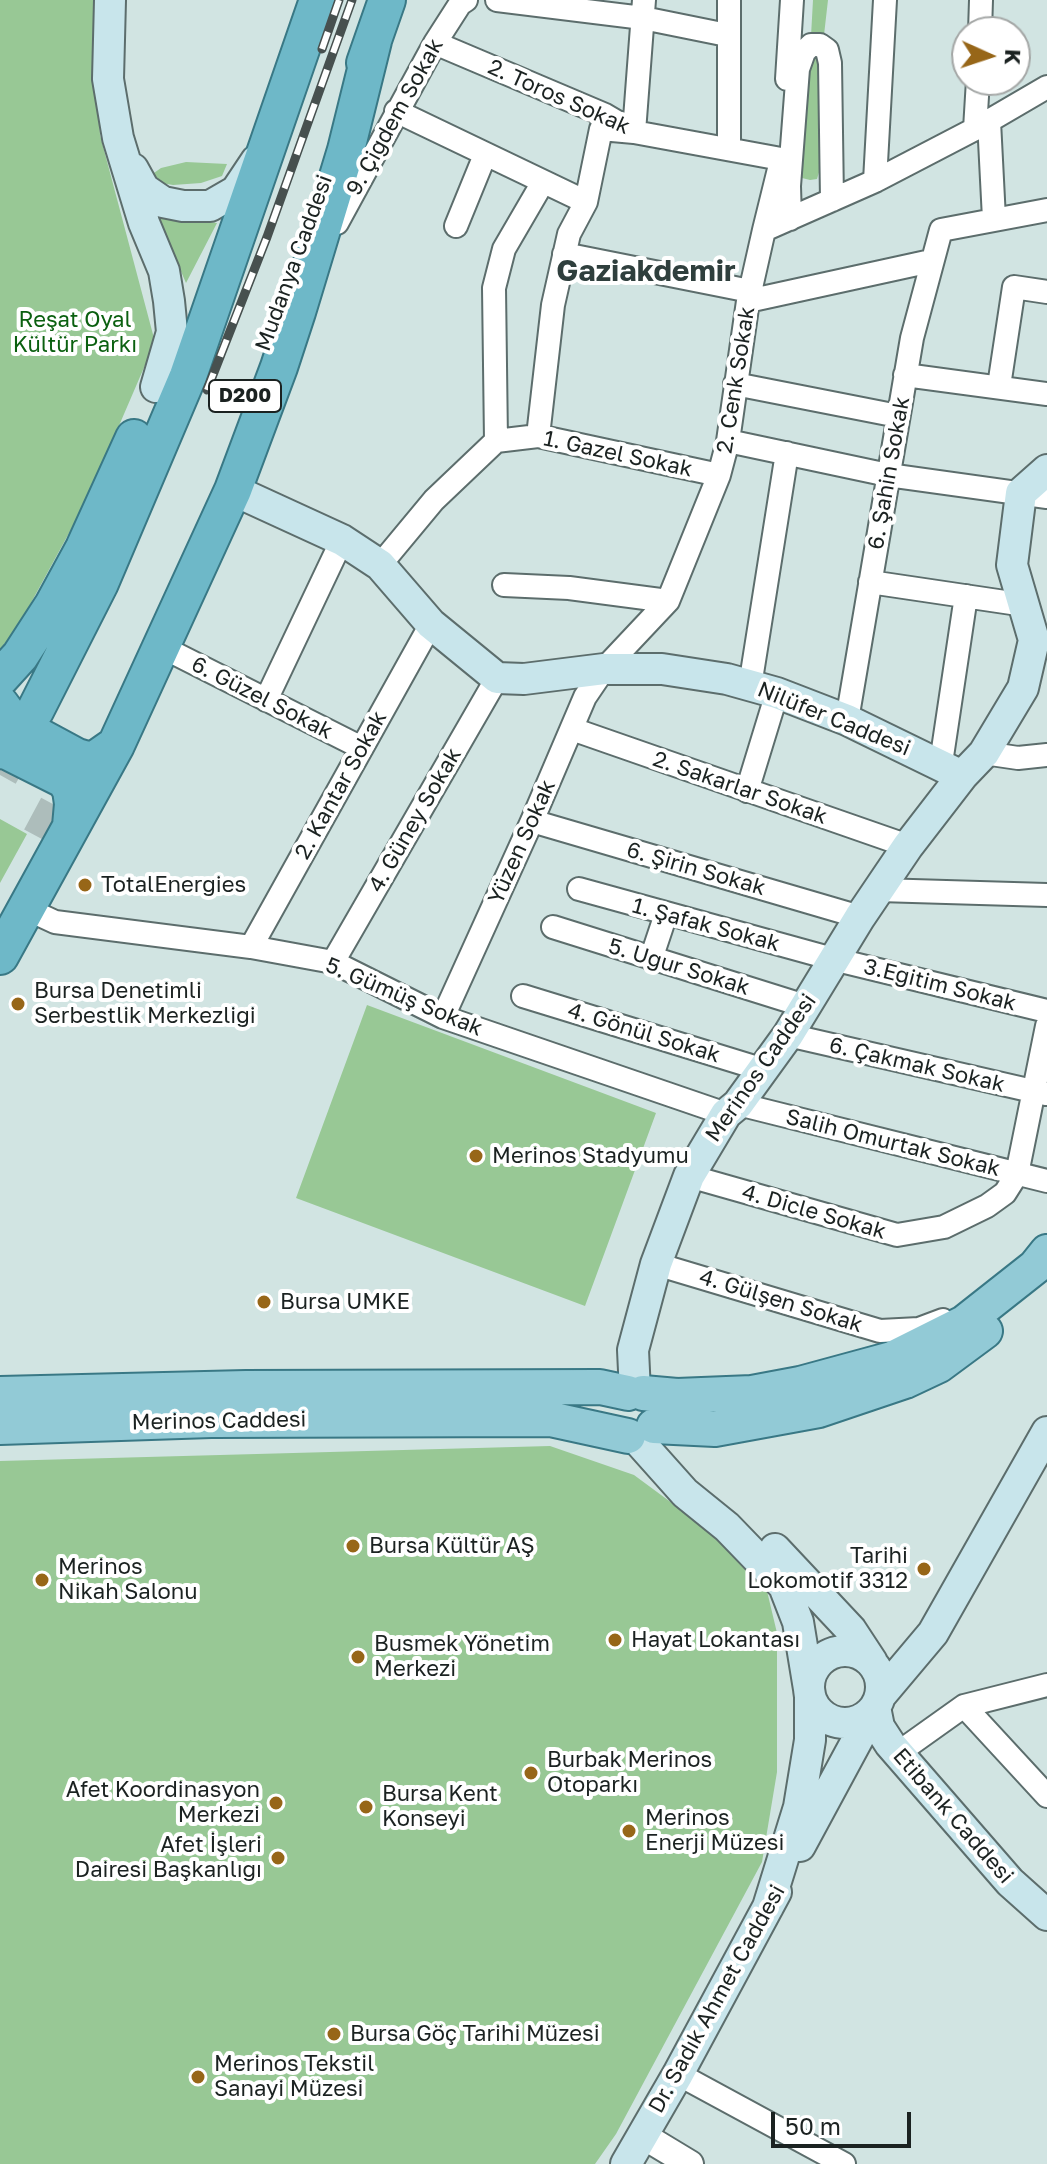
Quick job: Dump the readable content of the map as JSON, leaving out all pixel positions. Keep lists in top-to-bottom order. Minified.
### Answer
{"streets":{"highway":["Mudanya Caddesi","D200"],"main road":["Nilüfer Caddesi","Merinos Caddesi","Etibank Caddesi","Dr. Sadık Ahmet Caddesi"],"street":["2. Toros Sokak","9. Çiğdem Sokak","2. Cenk Sokak","1. Gazel Sokak","6. Şahin Sokak","6. Güzel Sokak","2. Kantar Sokak","2. Sakarlar Sokak","4. Güney Sokak","Yüzen Sokak","6. Şirin Sokak","1. Şafak Sokak","5. Uğur Sokak","3.Eğitim Sokak","5. Gümüş Sokak","4. Gönül Sokak","6. Çakmak Sokak","Salih Omurtak Sokak","4. Dicle Sokak","4. Gülşen Sokak"]},"crossings":[["2. Toros Sokak","9. Çiğdem Sokak"],["2. Toros Sokak","2. Cenk Sokak"],["2. Cenk Sokak","1. Gazel Sokak"],["2. Cenk Sokak","Nilüfer Caddesi"],["2. Cenk Sokak","Yüzen Sokak"],["6. Şahin Sokak","Nilüfer Caddesi"],["6. Güzel Sokak","2. Kantar Sokak"],["Nilüfer Caddesi","4. Güney Sokak"],["Nilüfer Caddesi","Yüzen Sokak"],["Nilüfer Caddesi","Merinos Caddesi"],["2. Kantar Sokak","5. Gümüş Sokak"],["2. Sakarlar Sokak","Yüzen Sokak"],["2. Sakarlar Sokak","Merinos Caddesi"],["4. Güney Sokak","5. Gümüş Sokak"],["Yüzen Sokak","6. Şirin Sokak"],["Yüzen Sokak","5. Gümüş Sokak"],["6. Şirin Sokak","Merinos Caddesi"],["1. Şafak Sokak","3.Eğitim Sokak"],["1. Şafak Sokak","Merinos Caddesi"],["5. Uğur Sokak","Merinos Caddesi"],["3.Eğitim Sokak","Merinos Caddesi"],["5. Gümüş Sokak","Merinos Caddesi"],["5. Gümüş Sokak","Salih Omurtak Sokak"],["4. Gönül Sokak","Merinos Caddesi"],["6. Çakmak Sokak","Merinos Caddesi"],["Merinos Caddesi","Salih Omurtak Sokak"],["Merinos Caddesi","4. Dicle Sokak"],["Merinos Caddesi","4. Gülşen Sokak"],["Salih Omurtak Sokak","4. Dicle Sokak"],["Etibank Caddesi","Dr. Sadık Ahmet Caddesi"]],"districts":["Gaziakdemir"],"parks":["Reşat Oyal Kültür Parkı"],"places":["TotalEnergies","Bursa Denetimli Serbestlik Merkezliği","Merinos Stadyumu","Bursa UMKE","Bursa Kültür AŞ","Tarihi Lokomotif 3312","Merinos Nikah Salonu","Hayat Lokantası","Busmek Yönetim Merkezi","Burbak Merinos Otoparkı","Afet Koordinasyon Merkezi","Bursa Kent Konseyi","Merinos Enerji Müzesi","Afet İşleri Dairesi Başkanlığı","Bursa Göç Tarihi Müzesi","Merinos Tekstil Sanayi Müzesi"],"scale_bar":"50 m","north":"right"}
